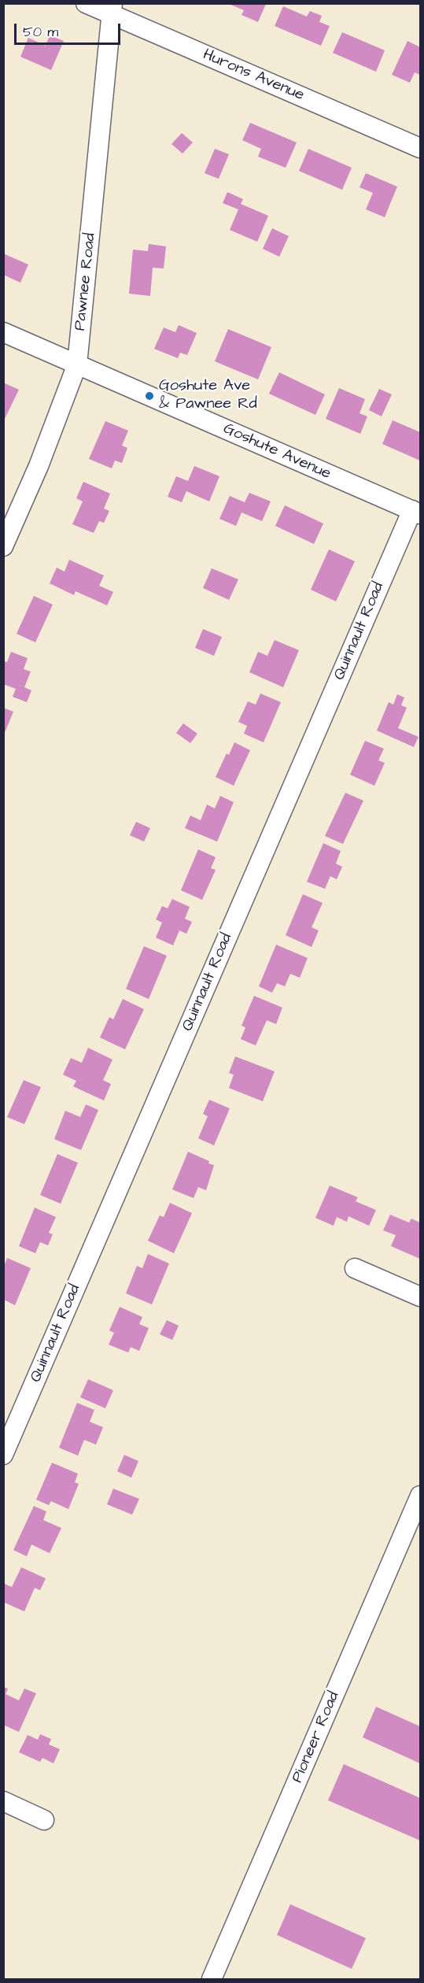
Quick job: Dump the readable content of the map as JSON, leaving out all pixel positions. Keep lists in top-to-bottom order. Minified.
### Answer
{"streets":{"street":["Hurons Avenue","Pawnee Road","Goshute Avenue","Quinnault Road","Pioneer Road"]},"crossings":[["Hurons Avenue","Pawnee Road"],["Pawnee Road","Goshute Avenue"],["Goshute Avenue","Quinnault Road"]],"places":["Goshute Ave & Pawnee Rd"],"scale_bar":"50 m"}
